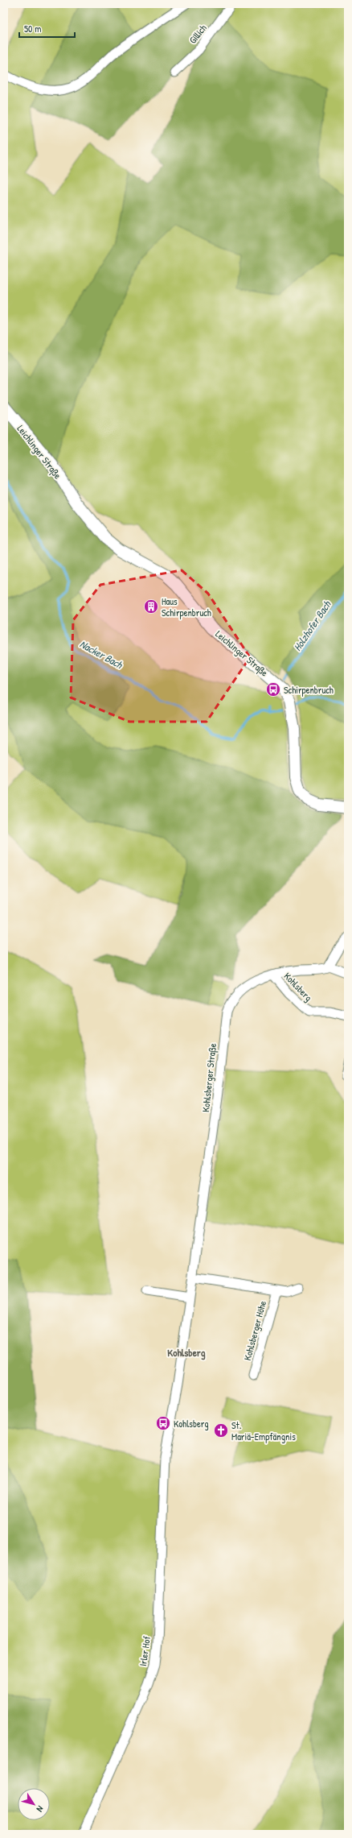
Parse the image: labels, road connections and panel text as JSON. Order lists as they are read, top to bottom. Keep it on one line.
{"streets":{"main road":["Leichlinger Straße"],"street":["Gillich","Kohlsberg","Kohlsberger Straße","Kohlsberger Höhe","Irler Hof"]},"crossings":[["Kohlsberg","Kohlsberger Straße"],["Kohlsberger Straße","Kohlsberger Höhe"],["Kohlsberger Straße","Irler Hof"]],"districts":["Kohlsberg"],"water":["Holzhofer Bach","Nacker Bach"],"places":{"building":["Haus Schirpenbruch"],"bus stop":["Schirpenbruch","Kohlsberg"],"church":["St. Mariä-Empfängnis"]},"scale_bar":"50 m","north":"bottom right"}
